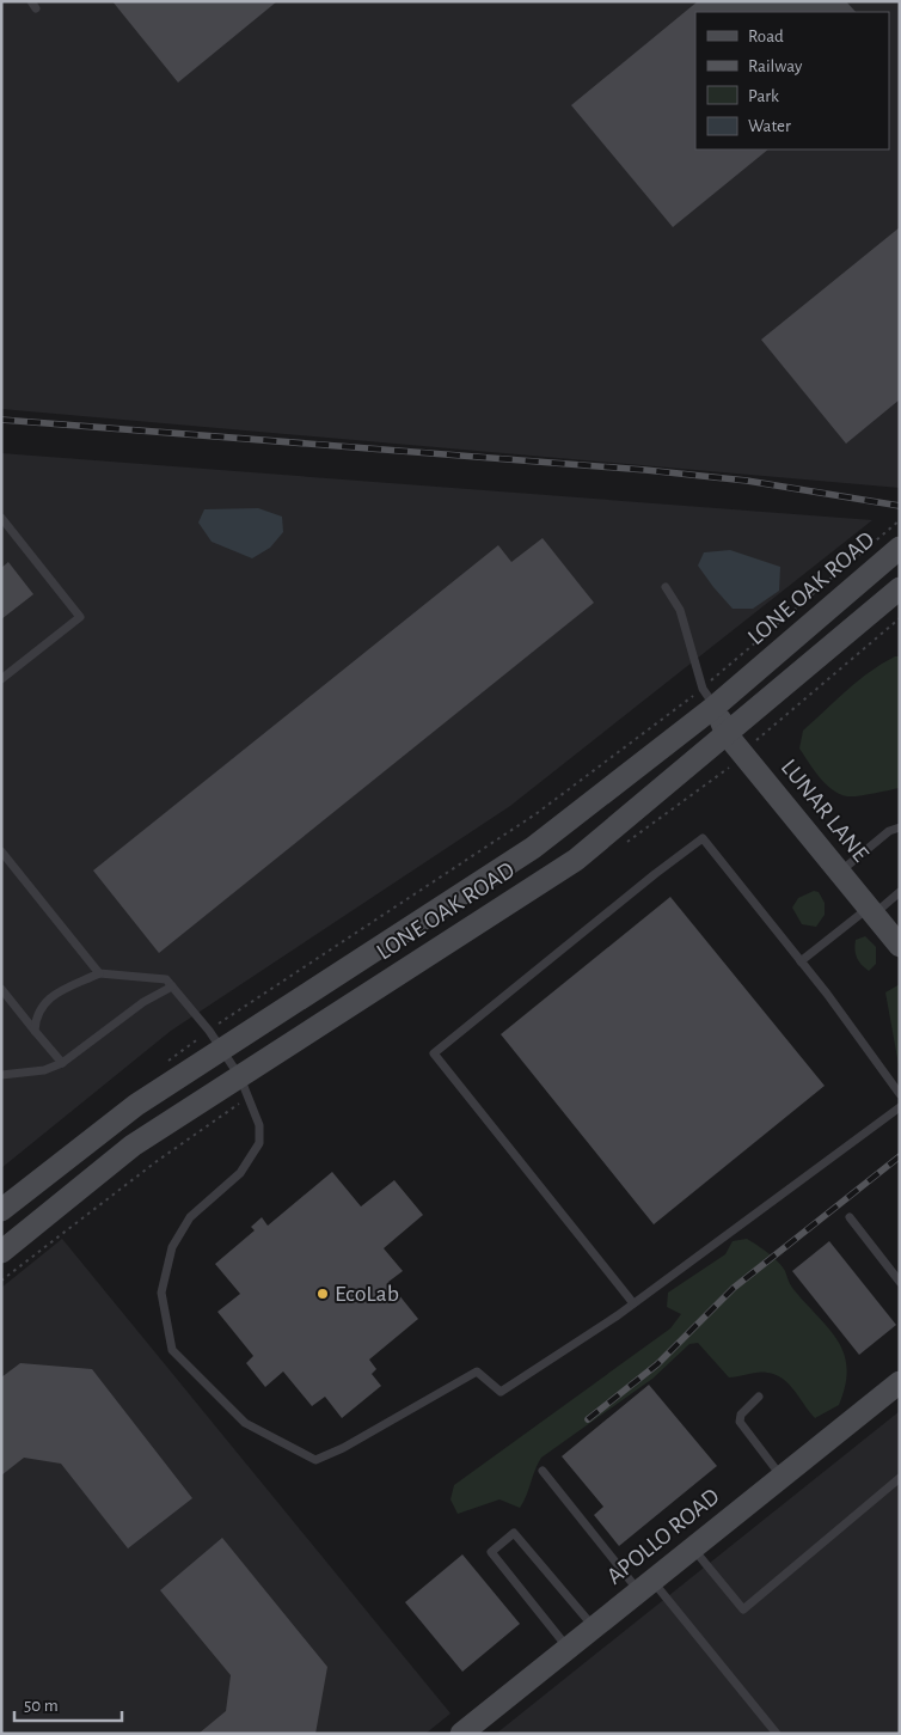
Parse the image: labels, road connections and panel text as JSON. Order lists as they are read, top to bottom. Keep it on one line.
{"streets":{"main road":["LONE OAK ROAD","LUNAR LANE","APOLLO ROAD"]},"crossings":[["LONE OAK ROAD","LUNAR LANE"]],"places":["EcoLab"],"legend":["Road","Railway","Park","Water"],"scale_bar":"50 m"}
